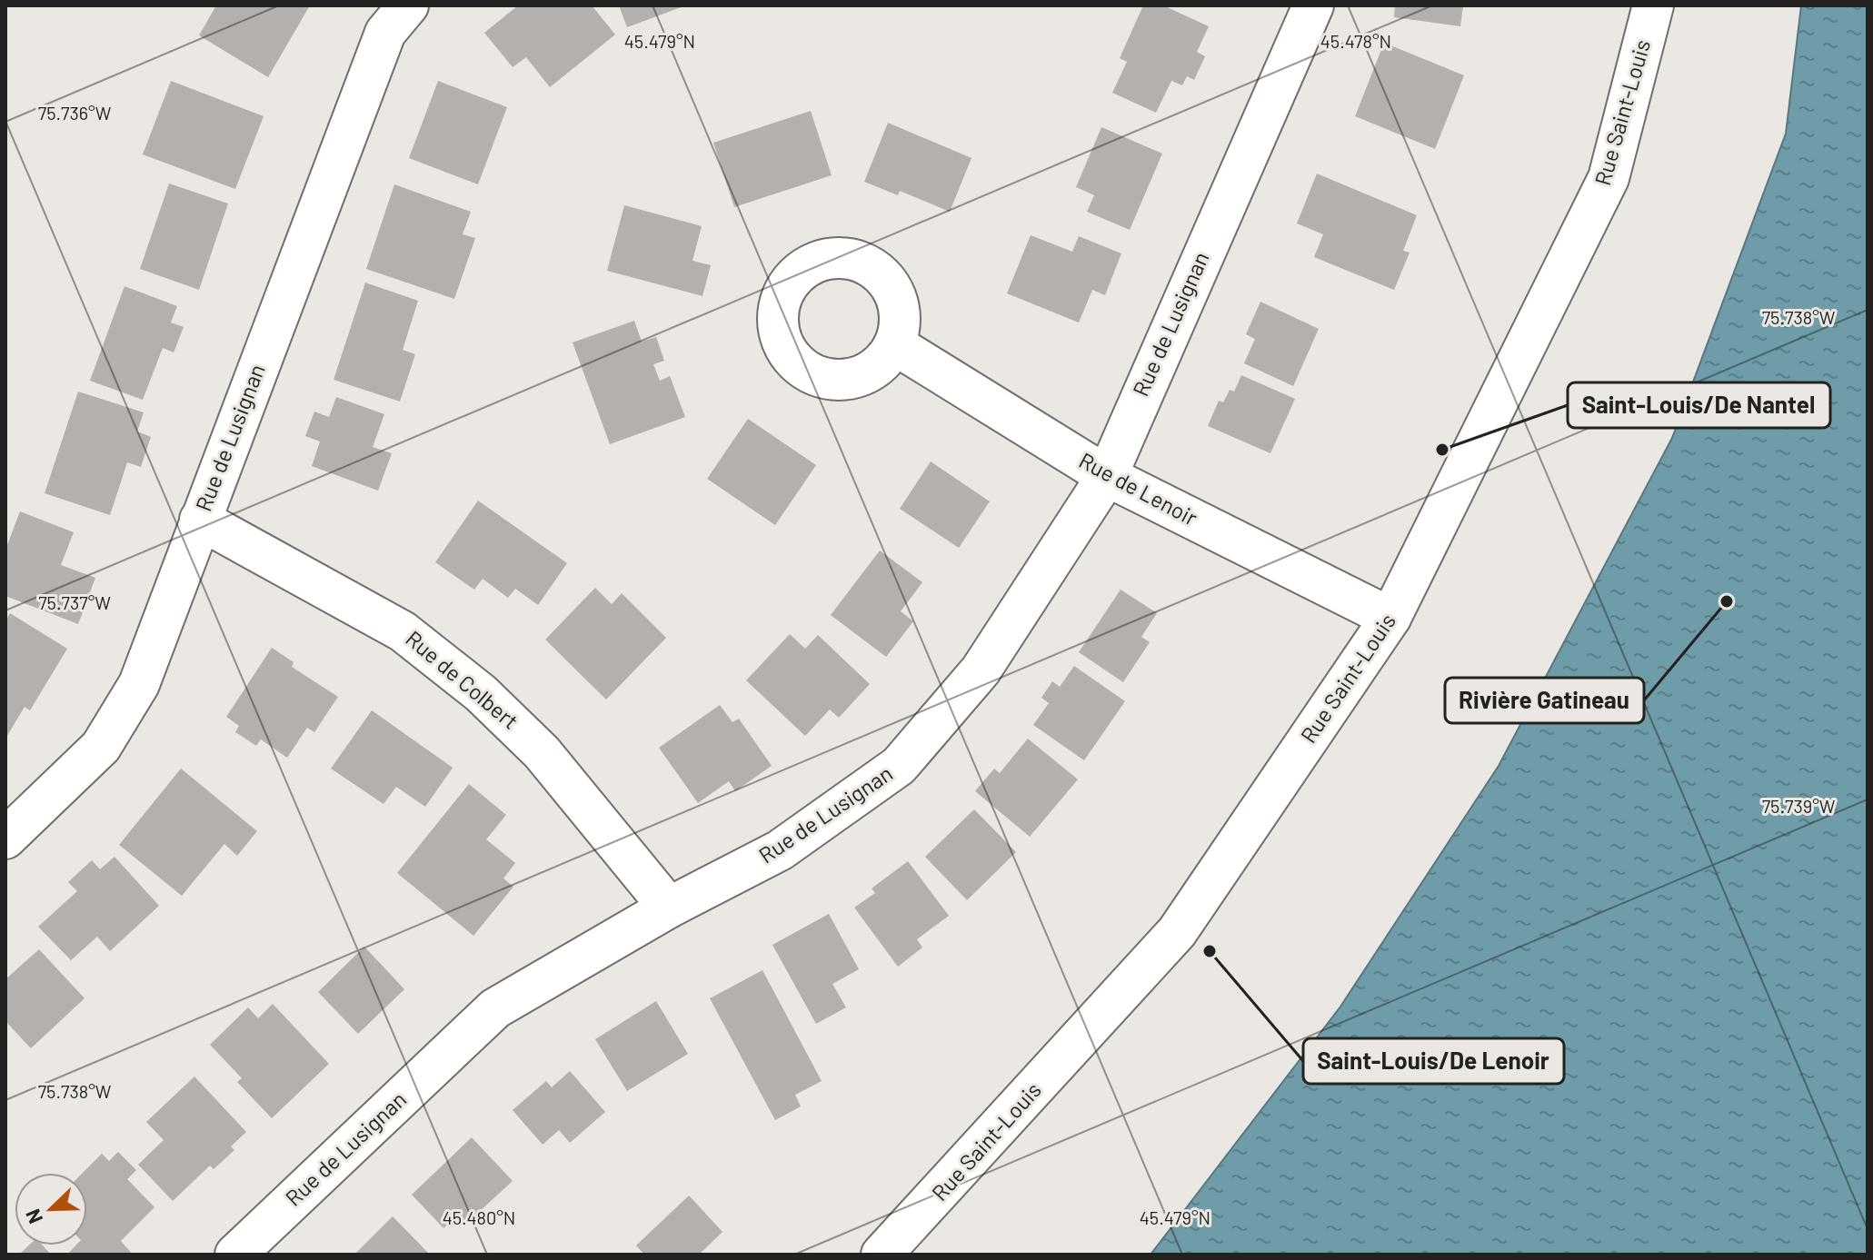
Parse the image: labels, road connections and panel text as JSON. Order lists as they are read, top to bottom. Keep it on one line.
{"streets":{"street":["Rue Saint-Louis","Rue de Lusignan","Rue de Lenoir","Rue de Colbert"]},"crossings":[["Rue Saint-Louis","Rue de Lenoir"],["Rue de Lusignan","Rue de Lenoir"],["Rue de Lusignan","Rue de Colbert"]],"places":["Saint-Louis/De Nantel","Rivière Gatineau","Saint-Louis/De Lenoir"],"north":"bottom left","coordinates":["45.479°N","45.478°N","75.736°W","75.738°W","75.737°W","75.739°W","45.480°N"]}
